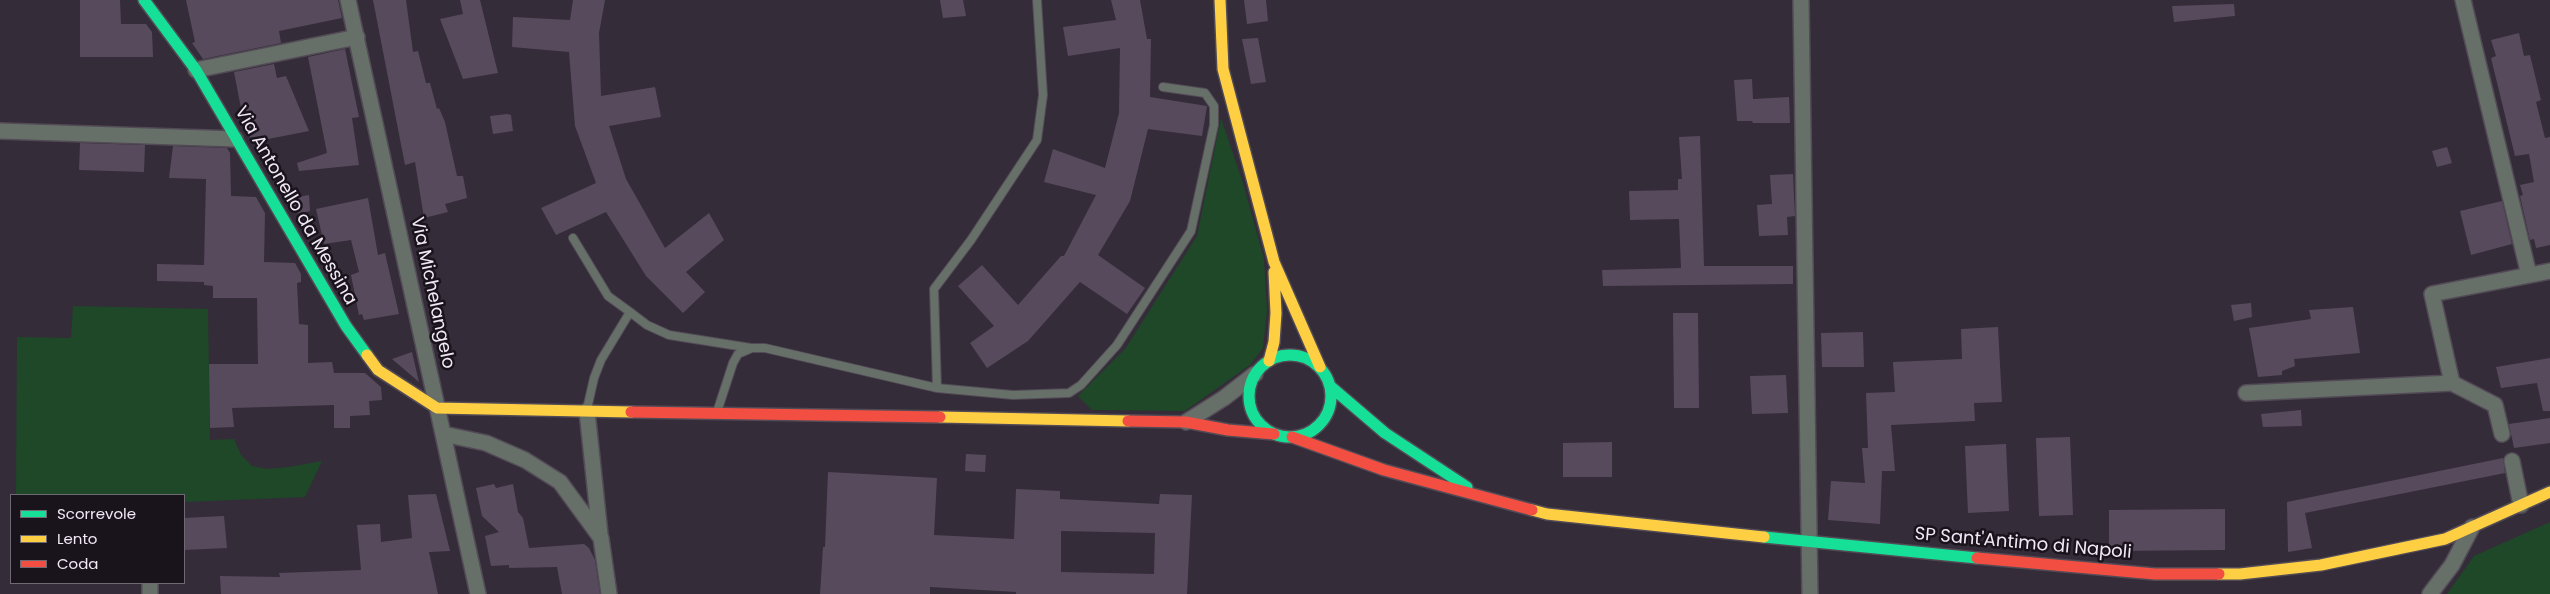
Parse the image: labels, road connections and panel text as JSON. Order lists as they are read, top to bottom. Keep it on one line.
{"streets":{"street":["Via Antonello da Messina","Via Michelangelo","SP Sant'Antimo di Napoli"]},"crossings":[["Via Antonello da Messina","Via Michelangelo"]],"legend":["Scorrevole","Lento","Coda"]}
